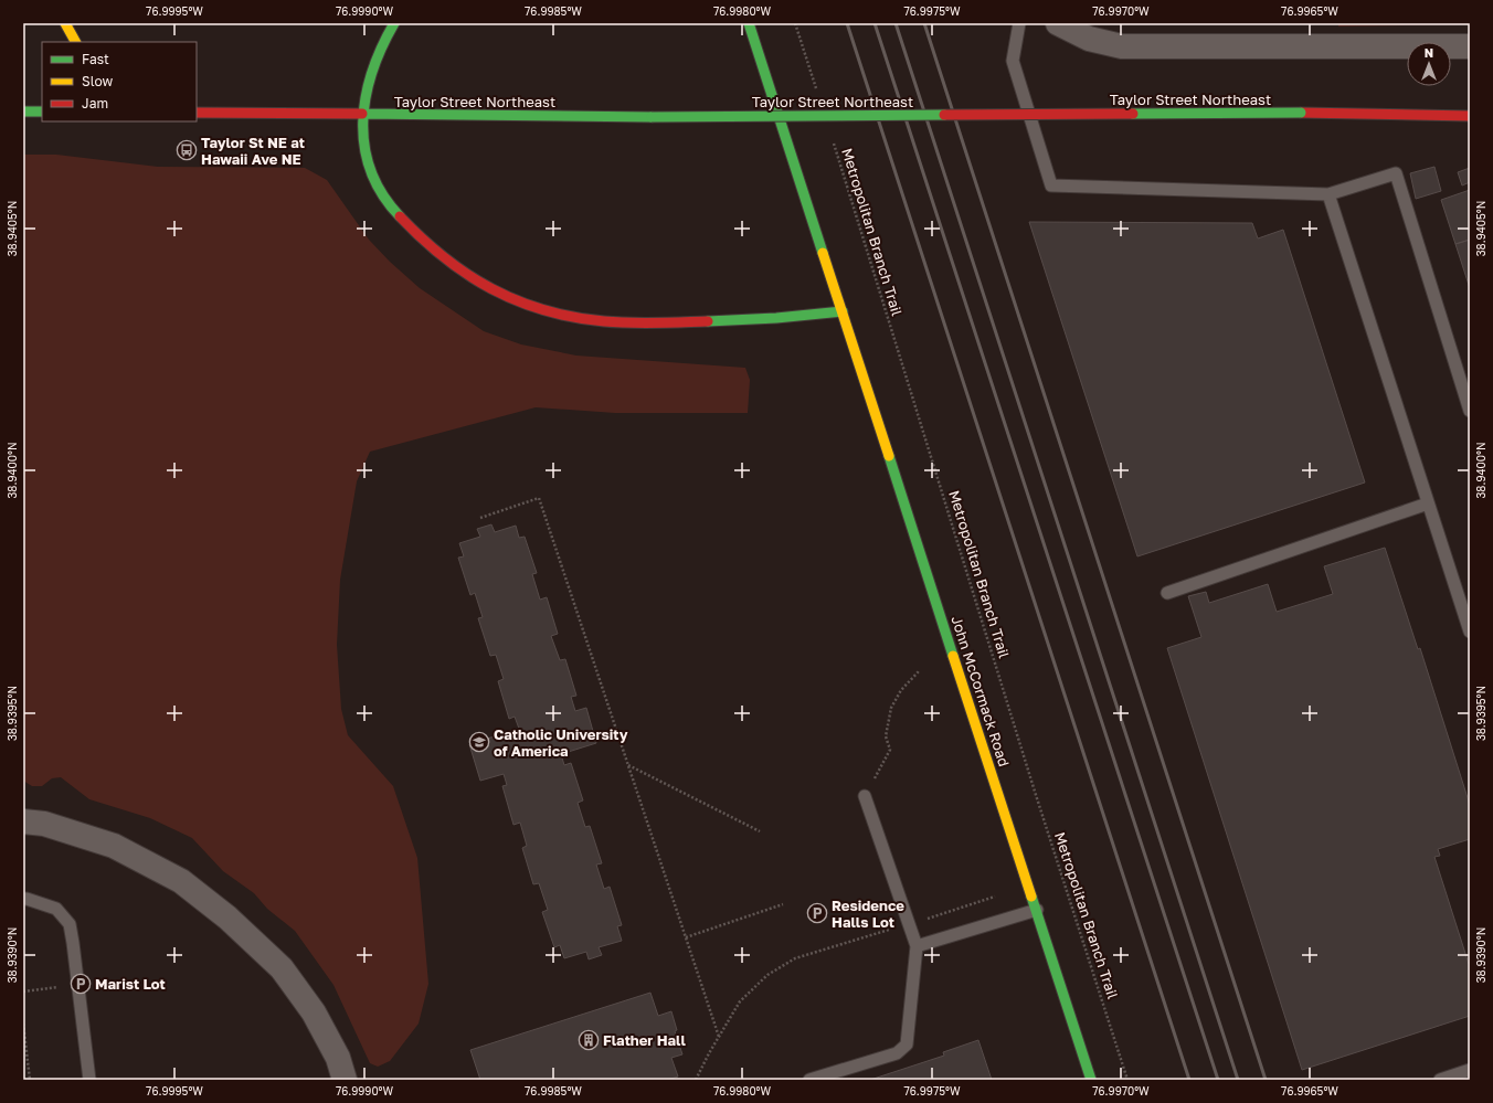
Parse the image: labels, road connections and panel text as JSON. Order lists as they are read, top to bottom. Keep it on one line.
{"streets":{"main road":["Taylor Street Northeast","John McCormack Road"],"path":["Metropolitan Branch Trail"]},"places":{"bus stop":["Taylor St NE at Hawaii Ave NE"],"school or university":["Catholic University of America"],"parking":["Residence Halls Lot","Marist Lot"],"building":["Flather Hall"]},"legend":["Fast","Slow","Jam"],"north":"top","coordinates":["76.9995°W","76.9990°W","76.9985°W","76.9980°W","76.9975°W","76.9970°W","76.9965°W","38.9405°N","38.9400°N","38.9395°N","38.9390°N"]}
